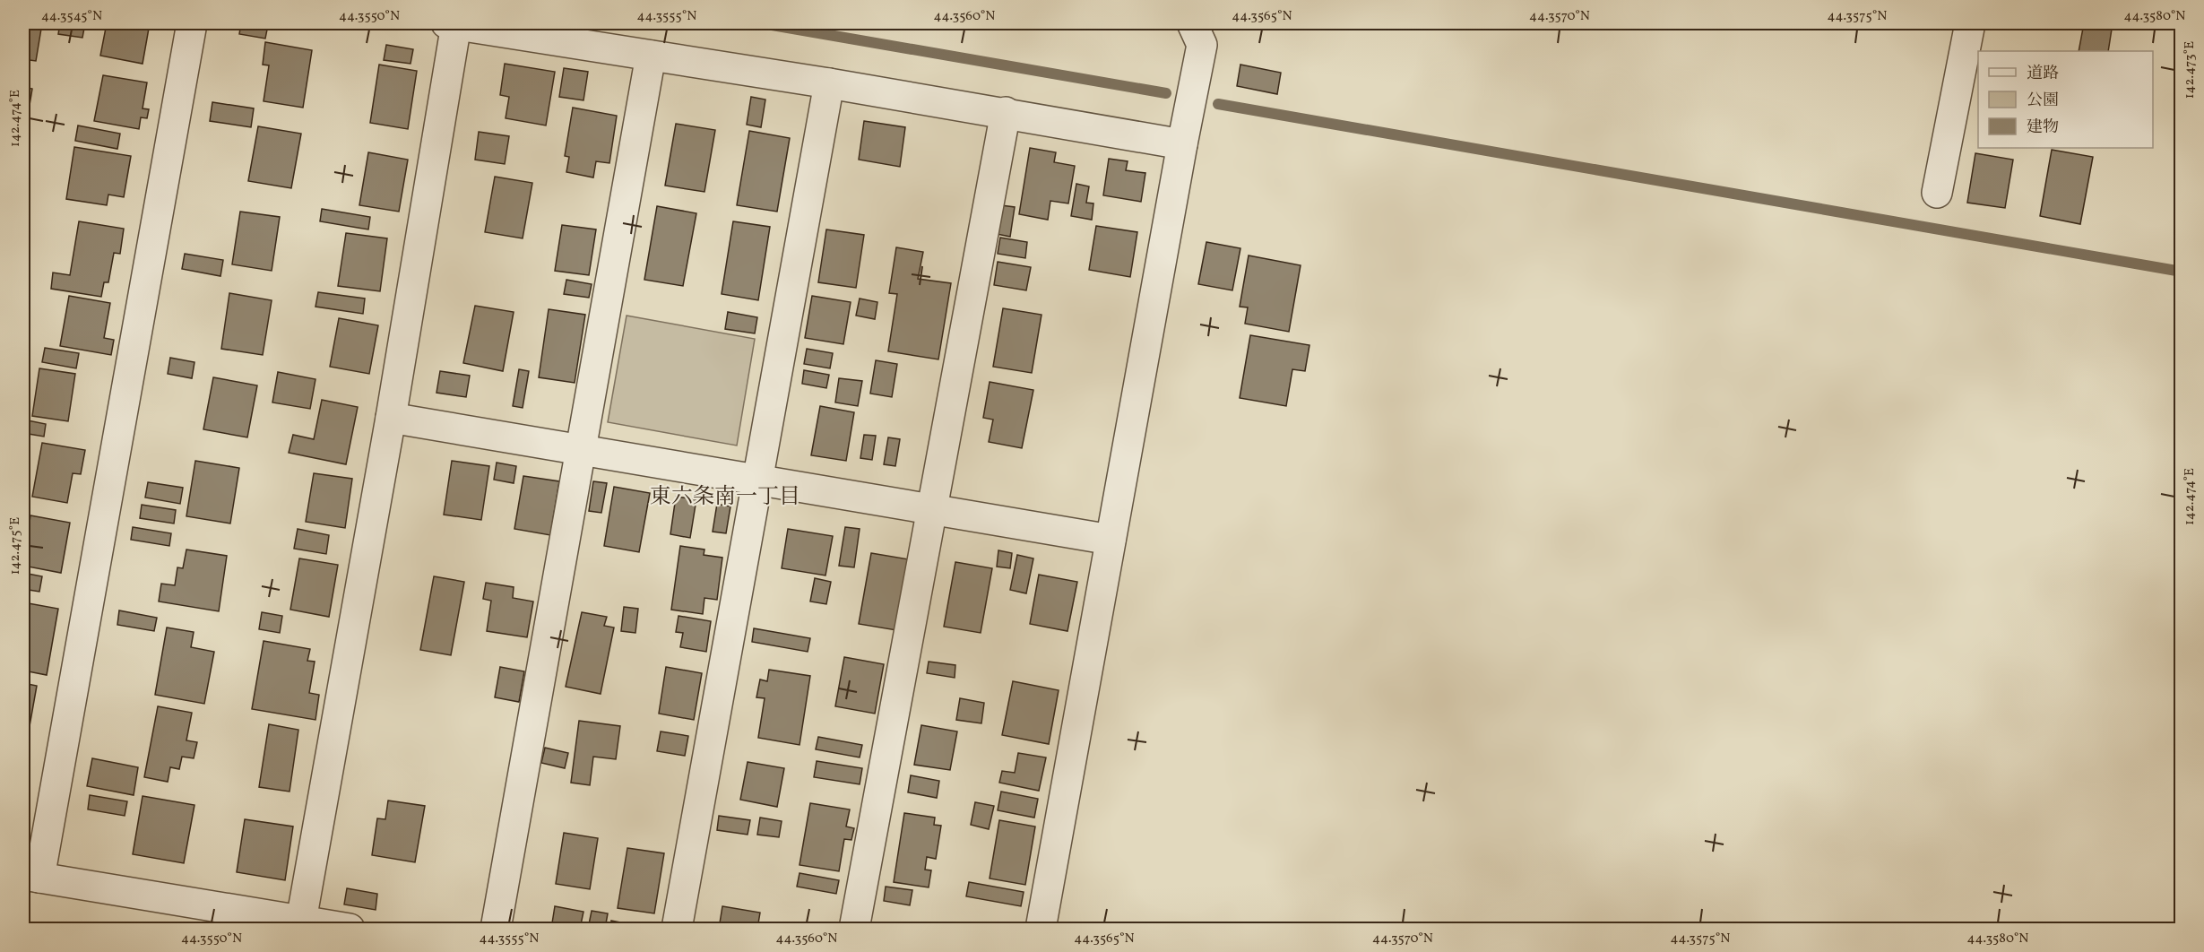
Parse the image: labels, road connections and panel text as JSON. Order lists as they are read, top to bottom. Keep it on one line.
{"districts":["東六条南一丁目"],"legend":["道路","公園","建物"],"coordinates":["44.3545°N","44.3550°N","44.3555°N","44.3560°N","44.3565°N","44.3570°N","44.3575°N","44.3580°N","142.473°E","142.474°E","142.475°E"]}
